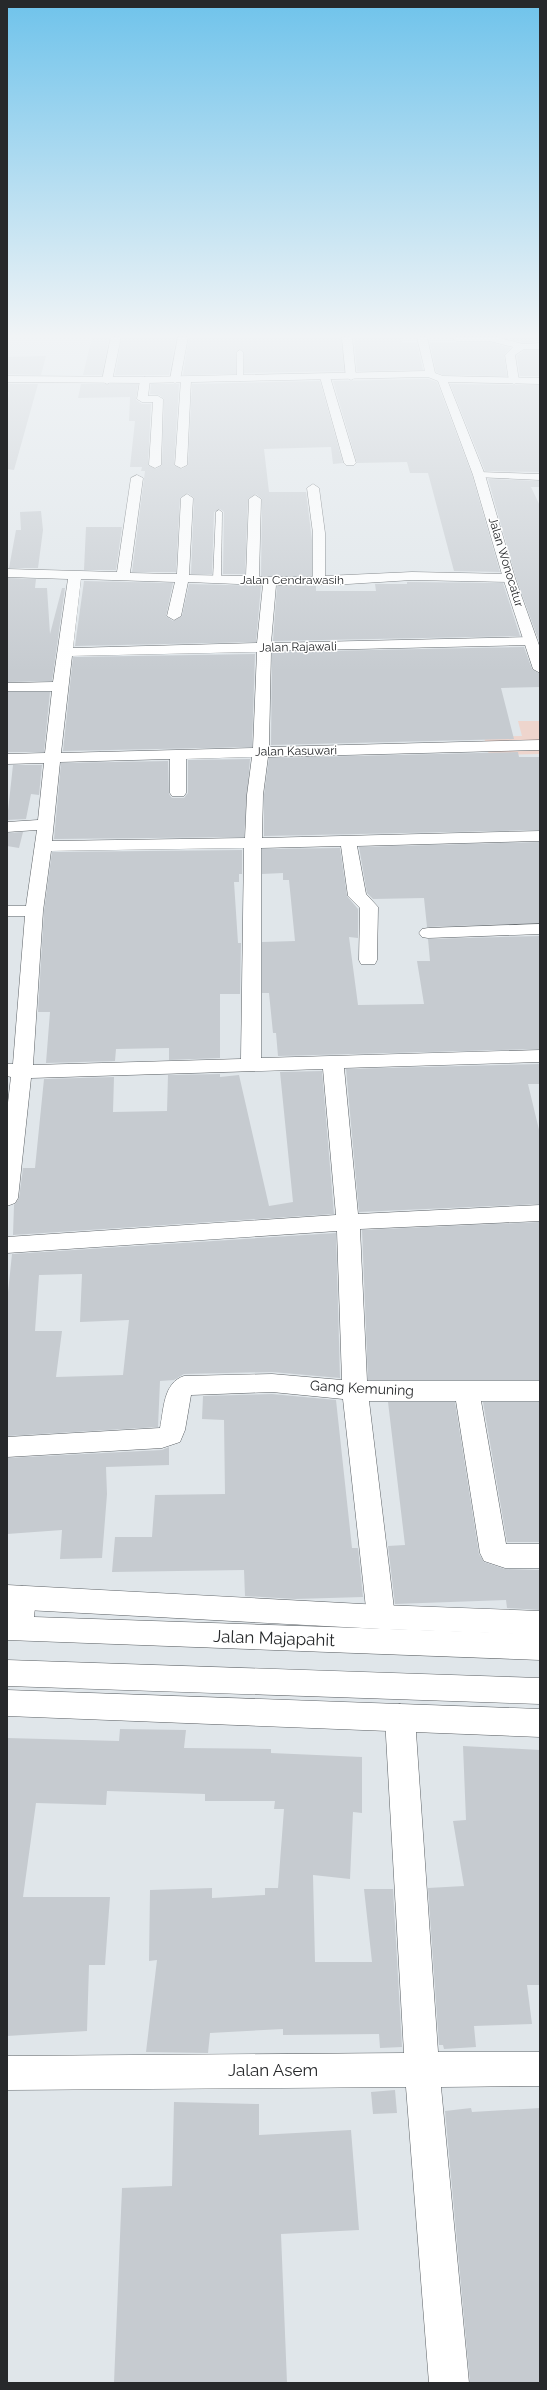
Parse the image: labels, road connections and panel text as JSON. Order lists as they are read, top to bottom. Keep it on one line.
{"streets":{"main road":["Jalan Wonocatur","Jalan Cendrawasih","Jalan Rajawali","Jalan Kasuwari","Gang Kemuning","Jalan Majapahit","Jalan Asem"]},"crossings":[["Jalan Wonocatur","Jalan Cendrawasih"],["Jalan Wonocatur","Jalan Rajawali"]]}
